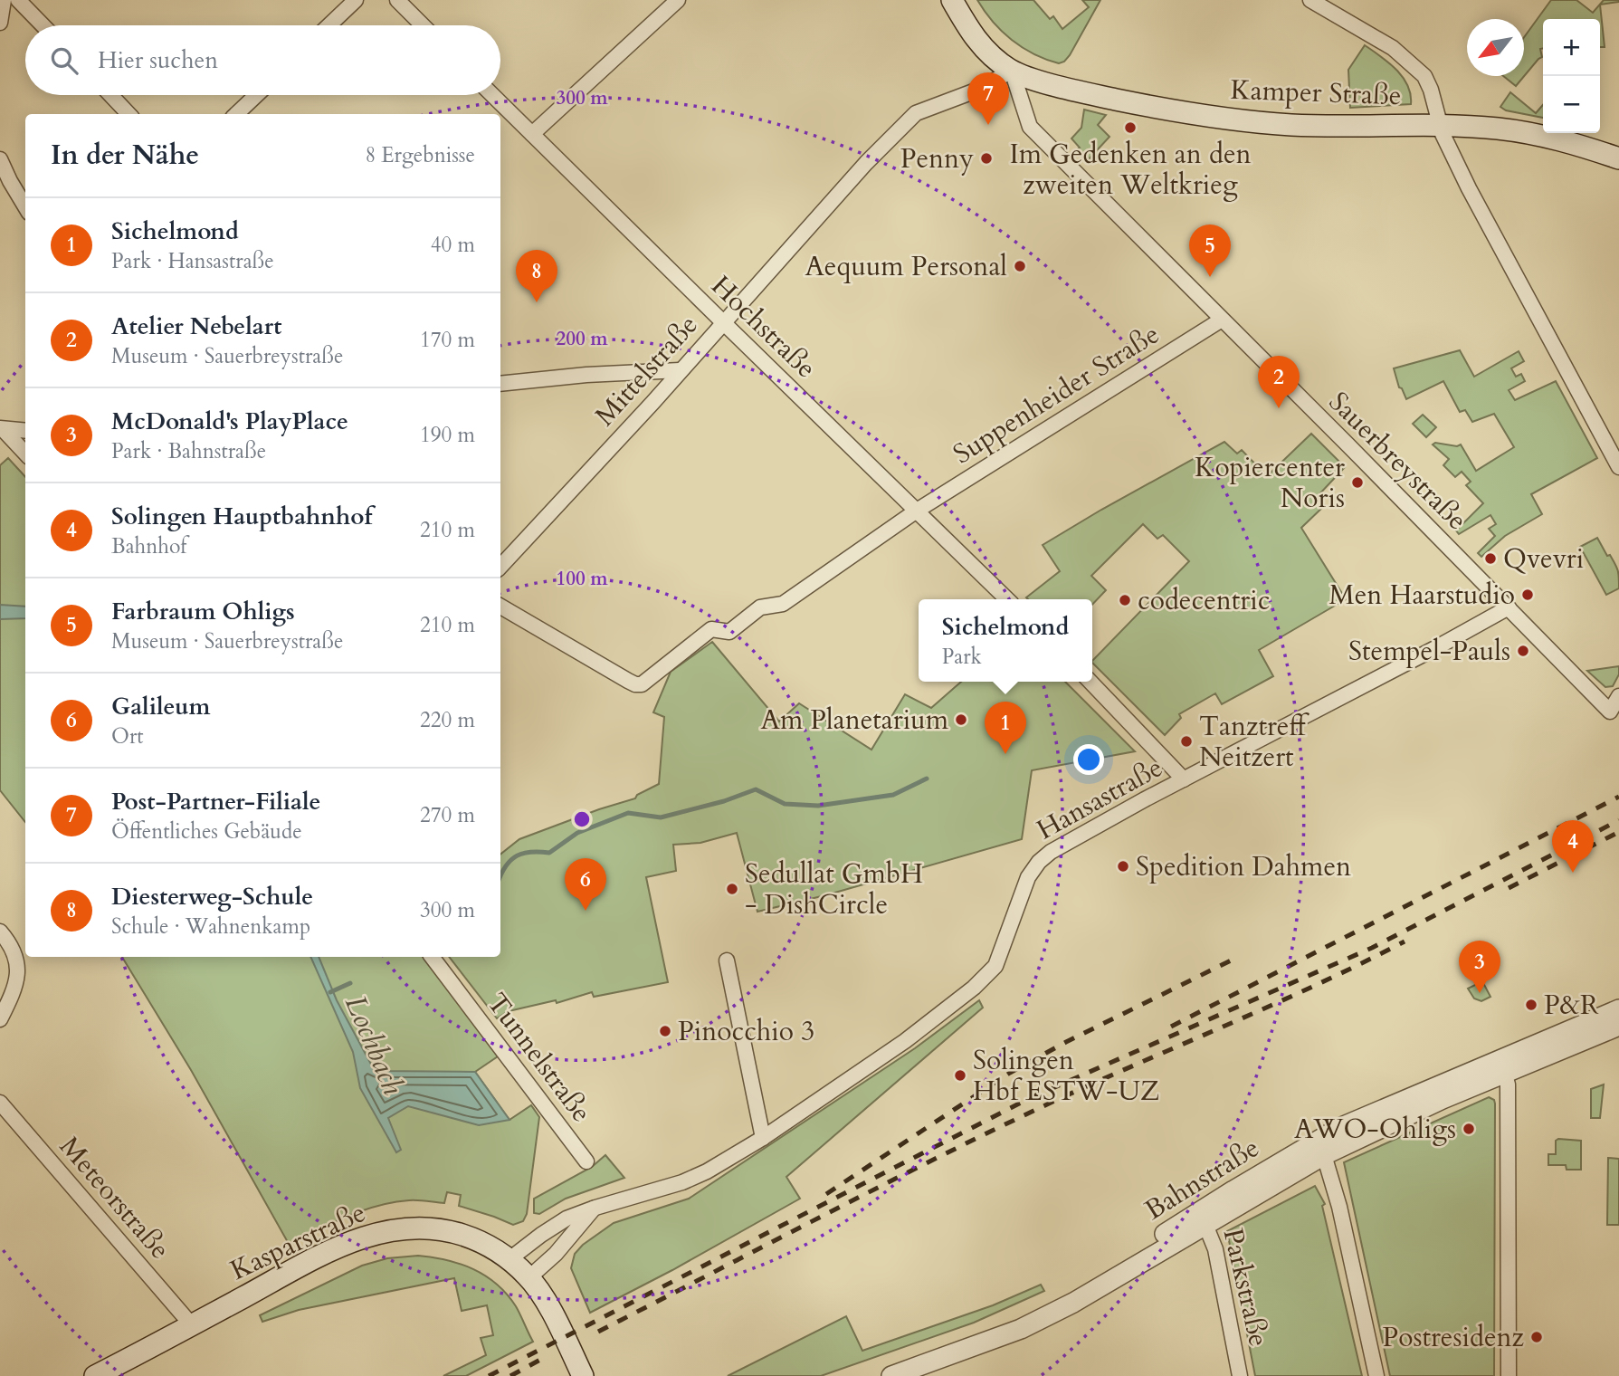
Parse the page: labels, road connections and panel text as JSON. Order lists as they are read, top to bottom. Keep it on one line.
{"streets":{"main road":["Kamper Straße","Kasparstraße"],"street":["Hochstraße","Mittelstraße","Suppenheider Straße","Sauerbreystraße","Hansastraße","Tunnelstraße","Bahnstraße","Meteorstraße","Parkstraße"]},"crossings":[["Kamper Straße","Mittelstraße"],["Kamper Straße","Sauerbreystraße"],["Hochstraße","Mittelstraße"],["Hochstraße","Suppenheider Straße"],["Mittelstraße","Sauerbreystraße"],["Suppenheider Straße","Sauerbreystraße"],["Sauerbreystraße","Hansastraße"],["Hansastraße","Kasparstraße"],["Bahnstraße","Parkstraße"],["Meteorstraße","Kasparstraße"]],"water":["Lochbach"],"places":["Im Gedenken an den zweiten Weltkrieg","Penny","Aequum Personal","Kopiercenter Noris","Qvevri","Men Haarstudio","codecentric","Stempel-Pauls","Am Planetarium","Tanztreff Neitzert","Spedition Dahmen","Sedullat GmbH - DishCircle","P&R","Pinocchio 3","Solingen Hbf ESTW-UZ","AWO-Ohligs","Postresidenz"],"north":"bottom left","page":{"map_buttons":["+","−"],"search":"Hier suchen","pins":["7","5","8","2","1","4","6","3"],"heading":["In der Nähe","8 Ergebnisse"],"list":[{"mark":"1","name":"Sichelmond","note":"Park · Hansastraße","value":"40 m"},{"mark":"2","name":"Atelier Nebelart","note":"Museum · Sauerbreystraße","value":"170 m"},{"mark":"3","name":"McDonald's PlayPlace","note":"Park · Bahnstraße","value":"190 m"},{"mark":"4","name":"Solingen Hauptbahnhof","note":"Bahnhof","value":"210 m"},{"mark":"5","name":"Farbraum Ohligs","note":"Museum · Sauerbreystraße","value":"210 m"},{"mark":"6","name":"Galileum","note":"Ort","value":"220 m"},{"mark":"7","name":"Post-Partner-Filiale","note":"Öffentliches Gebäude","value":"270 m"},{"mark":"8","name":"Diesterweg-Schule","note":"Schule · Wahnenkamp","value":"300 m"}],"popup":["Sichelmond","Park"]},"rings":["300 m","200 m","100 m"]}
